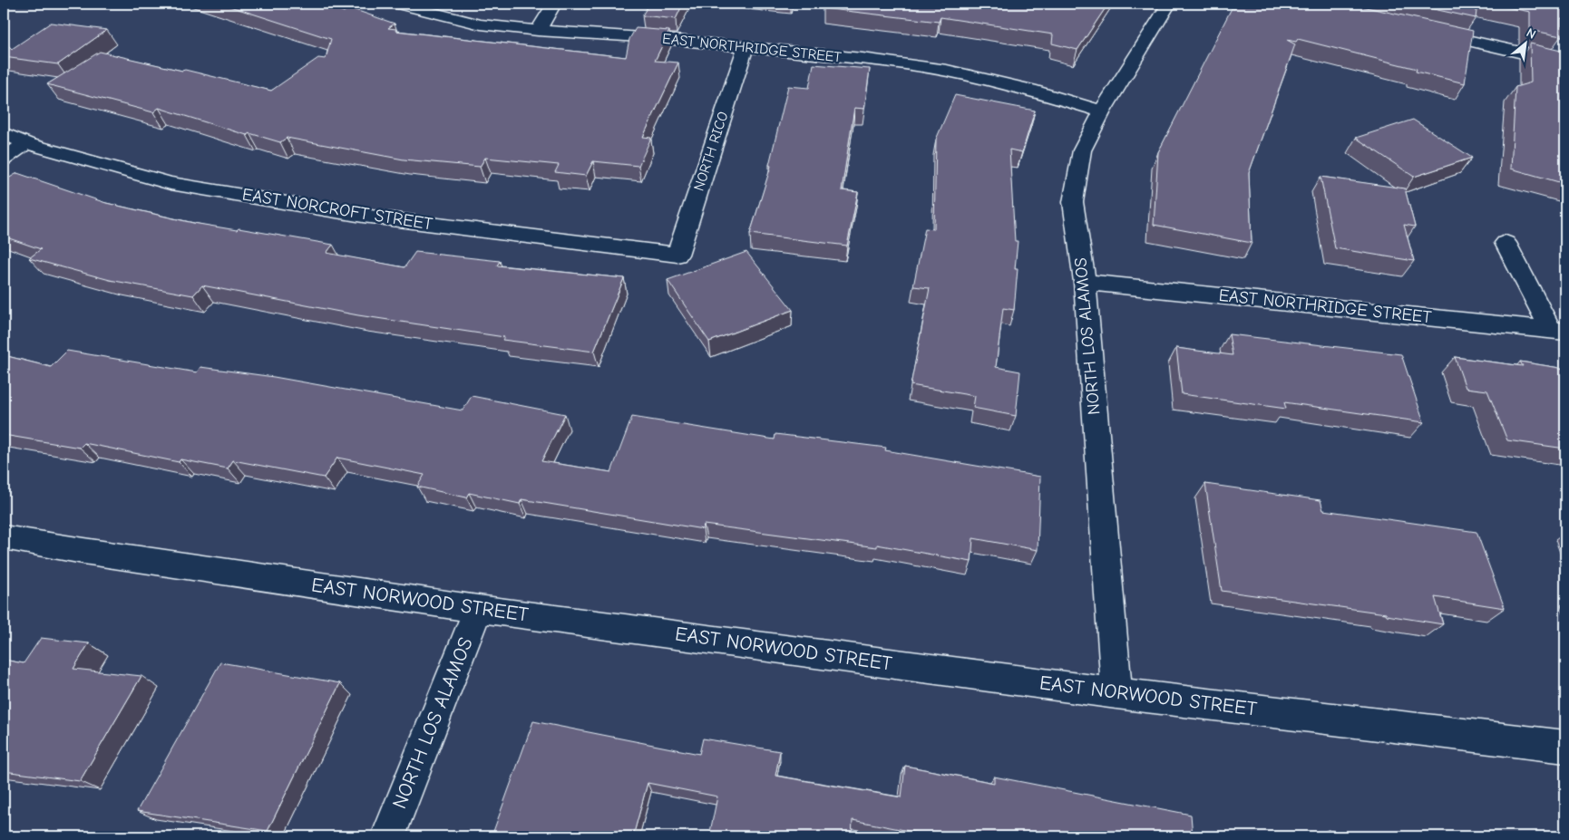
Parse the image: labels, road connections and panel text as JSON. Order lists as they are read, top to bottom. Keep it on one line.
{"streets":{"street":["EAST NORTHRIDGE STREET","NORTH RICO","EAST NORCROFT STREET","NORTH LOS ALAMOS","EAST NORWOOD STREET"]},"crossings":[["EAST NORTHRIDGE STREET","NORTH RICO"],["EAST NORTHRIDGE STREET","NORTH LOS ALAMOS"],["NORTH RICO","EAST NORCROFT STREET"],["NORTH LOS ALAMOS","EAST NORWOOD STREET"]],"north":"top right"}
